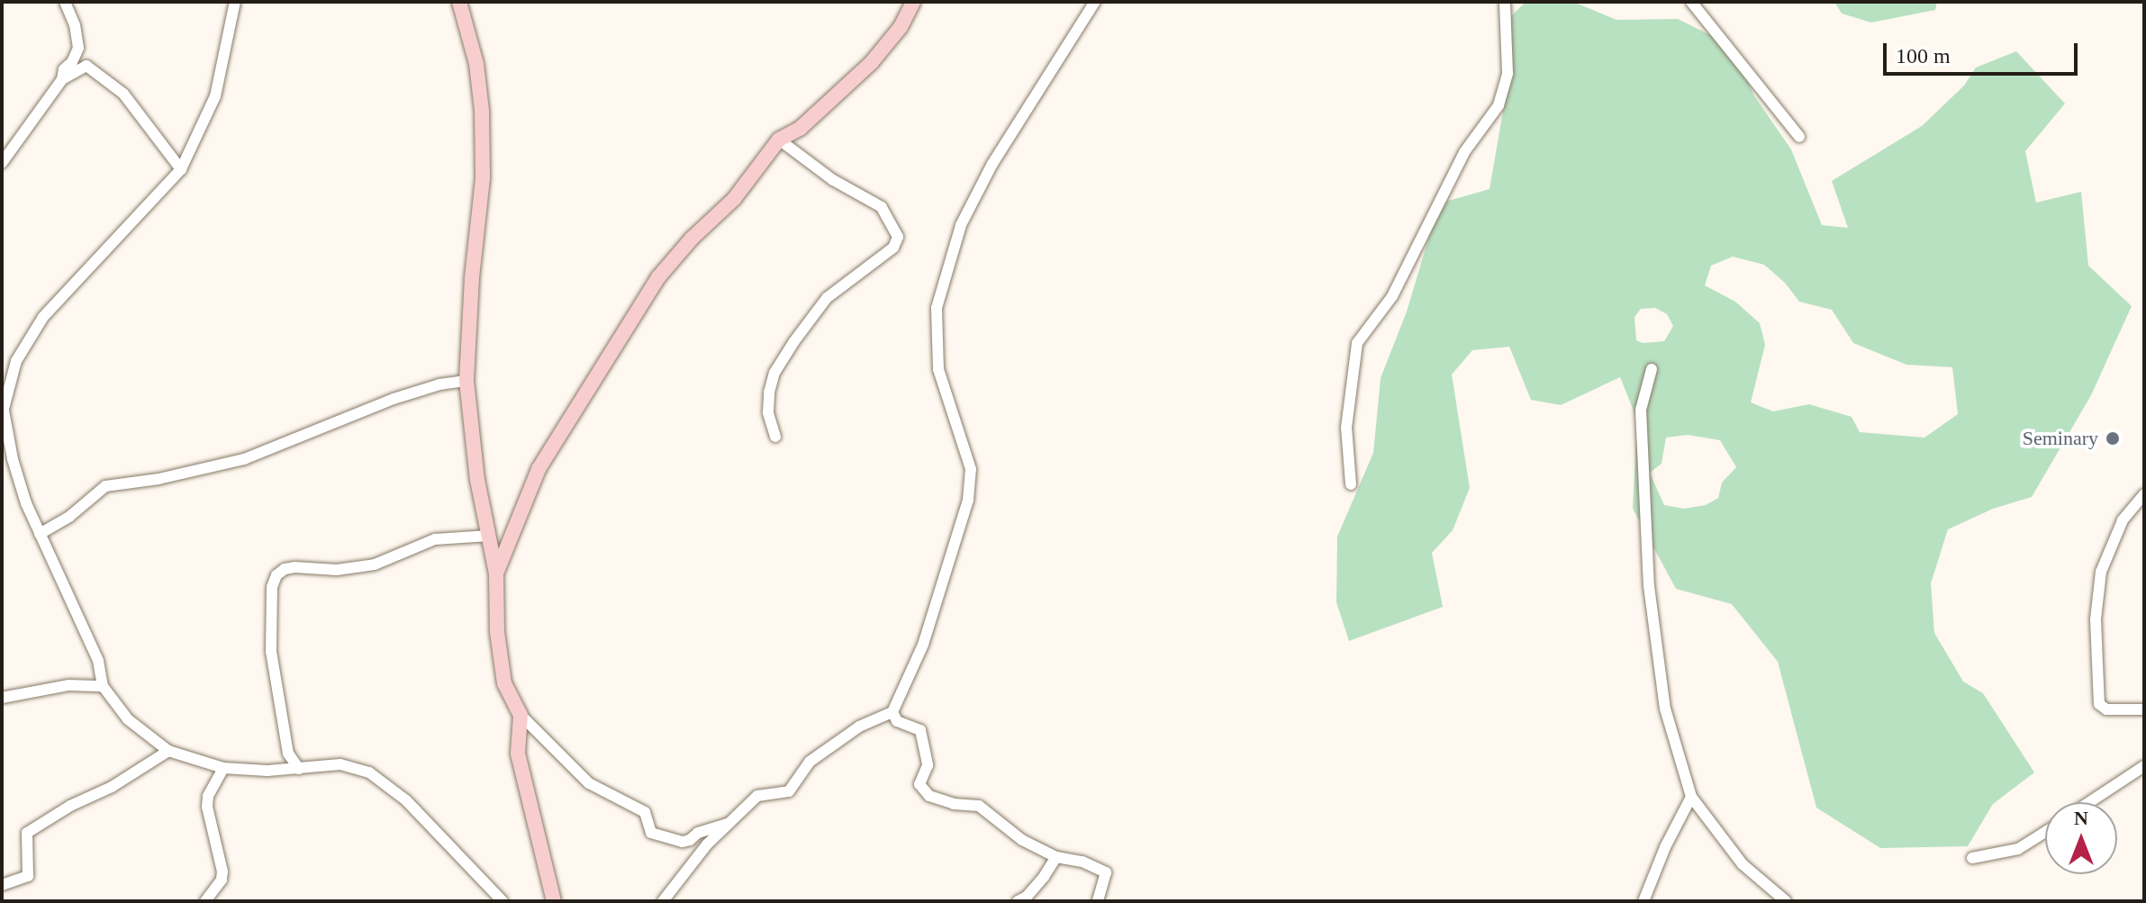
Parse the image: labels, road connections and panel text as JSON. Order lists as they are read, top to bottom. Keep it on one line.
{"places":["Seminary"],"scale_bar":"100 m","north":"top"}
